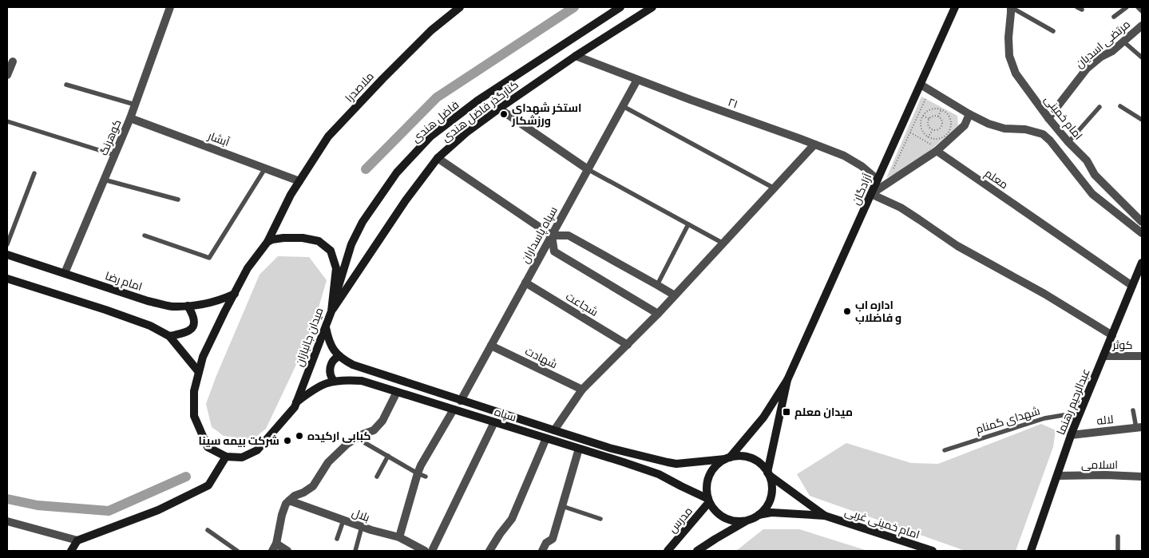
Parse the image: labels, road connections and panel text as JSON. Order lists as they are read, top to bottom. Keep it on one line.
{"streets":{"main road":["ملاصدرا","کنارگذر فاضل هندی","فاضل هندی","آزادگان","امام رضا","میدان جانبازان","عبدالرحیم رهنما","سپاه","مدرس","امام خمینی غربی"],"street":["مرتضی اسدیان","۲۱","امام خمینی","کوهرنگ","آبشار","معلم","سپاه پاسداران","شجاعت","کوثر","شهادت","لاله","اسلامی","بلال"],"lane":["شهدای گمنام"]},"crossings":[["مرتضی اسدیان","امام خمینی"],["ملاصدرا","آبشار"],["ملاصدرا","میدان جانبازان"],["۲۱","کنارگذر فاضل هندی"],["۲۱","آزادگان"],["۲۱","سپاه پاسداران"],["کنارگذر فاضل هندی","فاضل هندی"],["کنارگذر فاضل هندی","میدان جانبازان"],["فاضل هندی","میدان جانبازان"],["کوهرنگ","آبشار"],["کوهرنگ","امام رضا"],["معلم","عبدالرحیم رهنما"],["سپاه پاسداران","شجاعت"],["سپاه پاسداران","شهادت"],["سپاه پاسداران","سپاه"],["میدان جانبازان","سپاه"],["کوثر","عبدالرحیم رهنما"],["عبدالرحیم رهنما","شهدای گمنام"],["عبدالرحیم رهنما","لاله"],["عبدالرحیم رهنما","اسلامی"],["سپاه","مدرس"],["سپاه","امام خمینی غربی"],["مدرس","امام خمینی غربی"]],"places":{"other":["استخر شهدای ورزشکار","اداره اب و فاضلاب","کبابی ارکیده","شرکت بیمه سینا"],"transit":["میدان معلم"]}}
